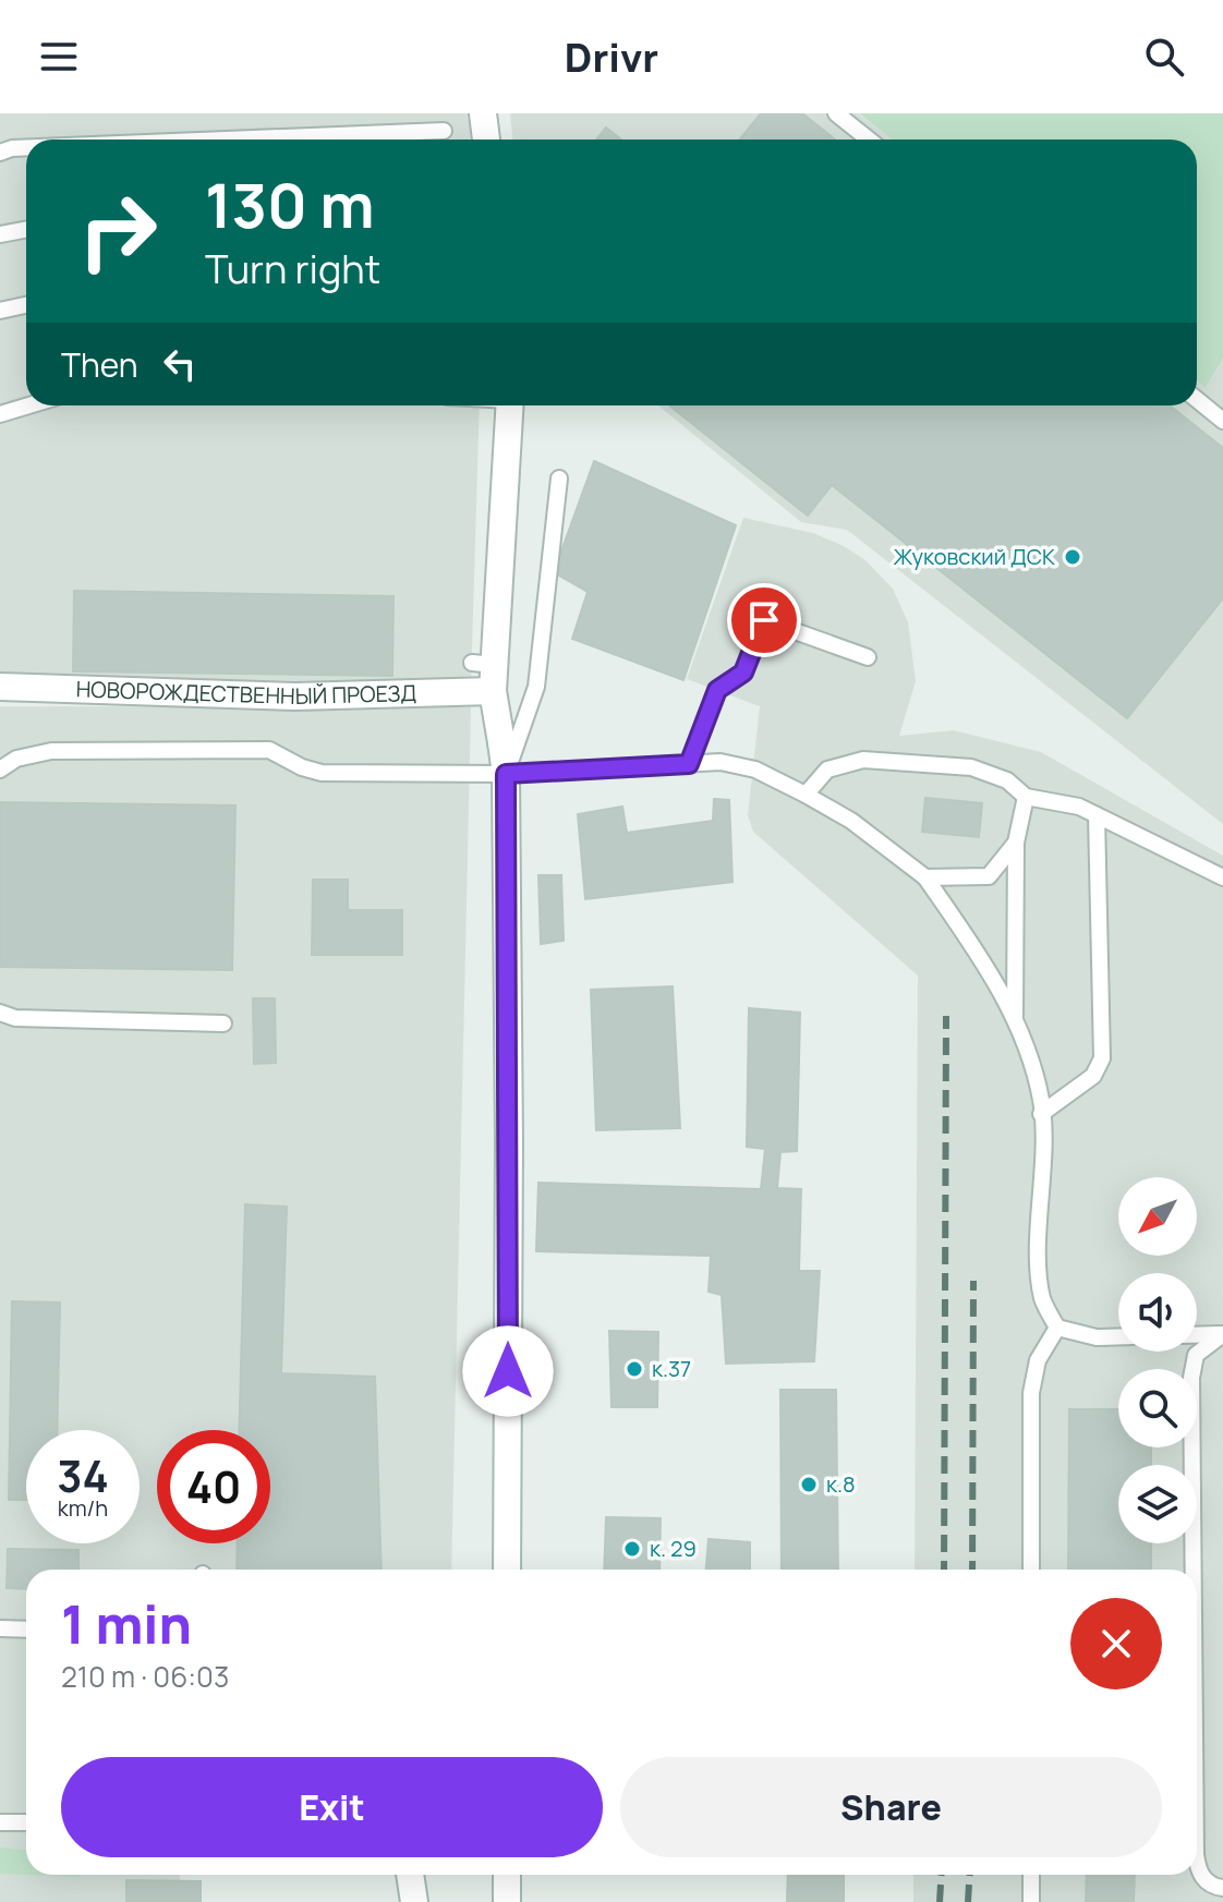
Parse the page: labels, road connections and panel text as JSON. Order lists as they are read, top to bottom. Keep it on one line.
{"streets":{"street":["НОВОРОЖДЕСТВЕННЫЙ ПРОЕЗД"]},"places":["Жуковский ДСК","к.37","к.8","к. 29"],"north":"bottom left","page":{"header":"Drivr","turn":["130 m","Turn right"],"then":"Then","speed":"34 km/h","limit":"40","heading":["1 min","210 m · 06:03"],"buttons":["Exit","Share"]}}
